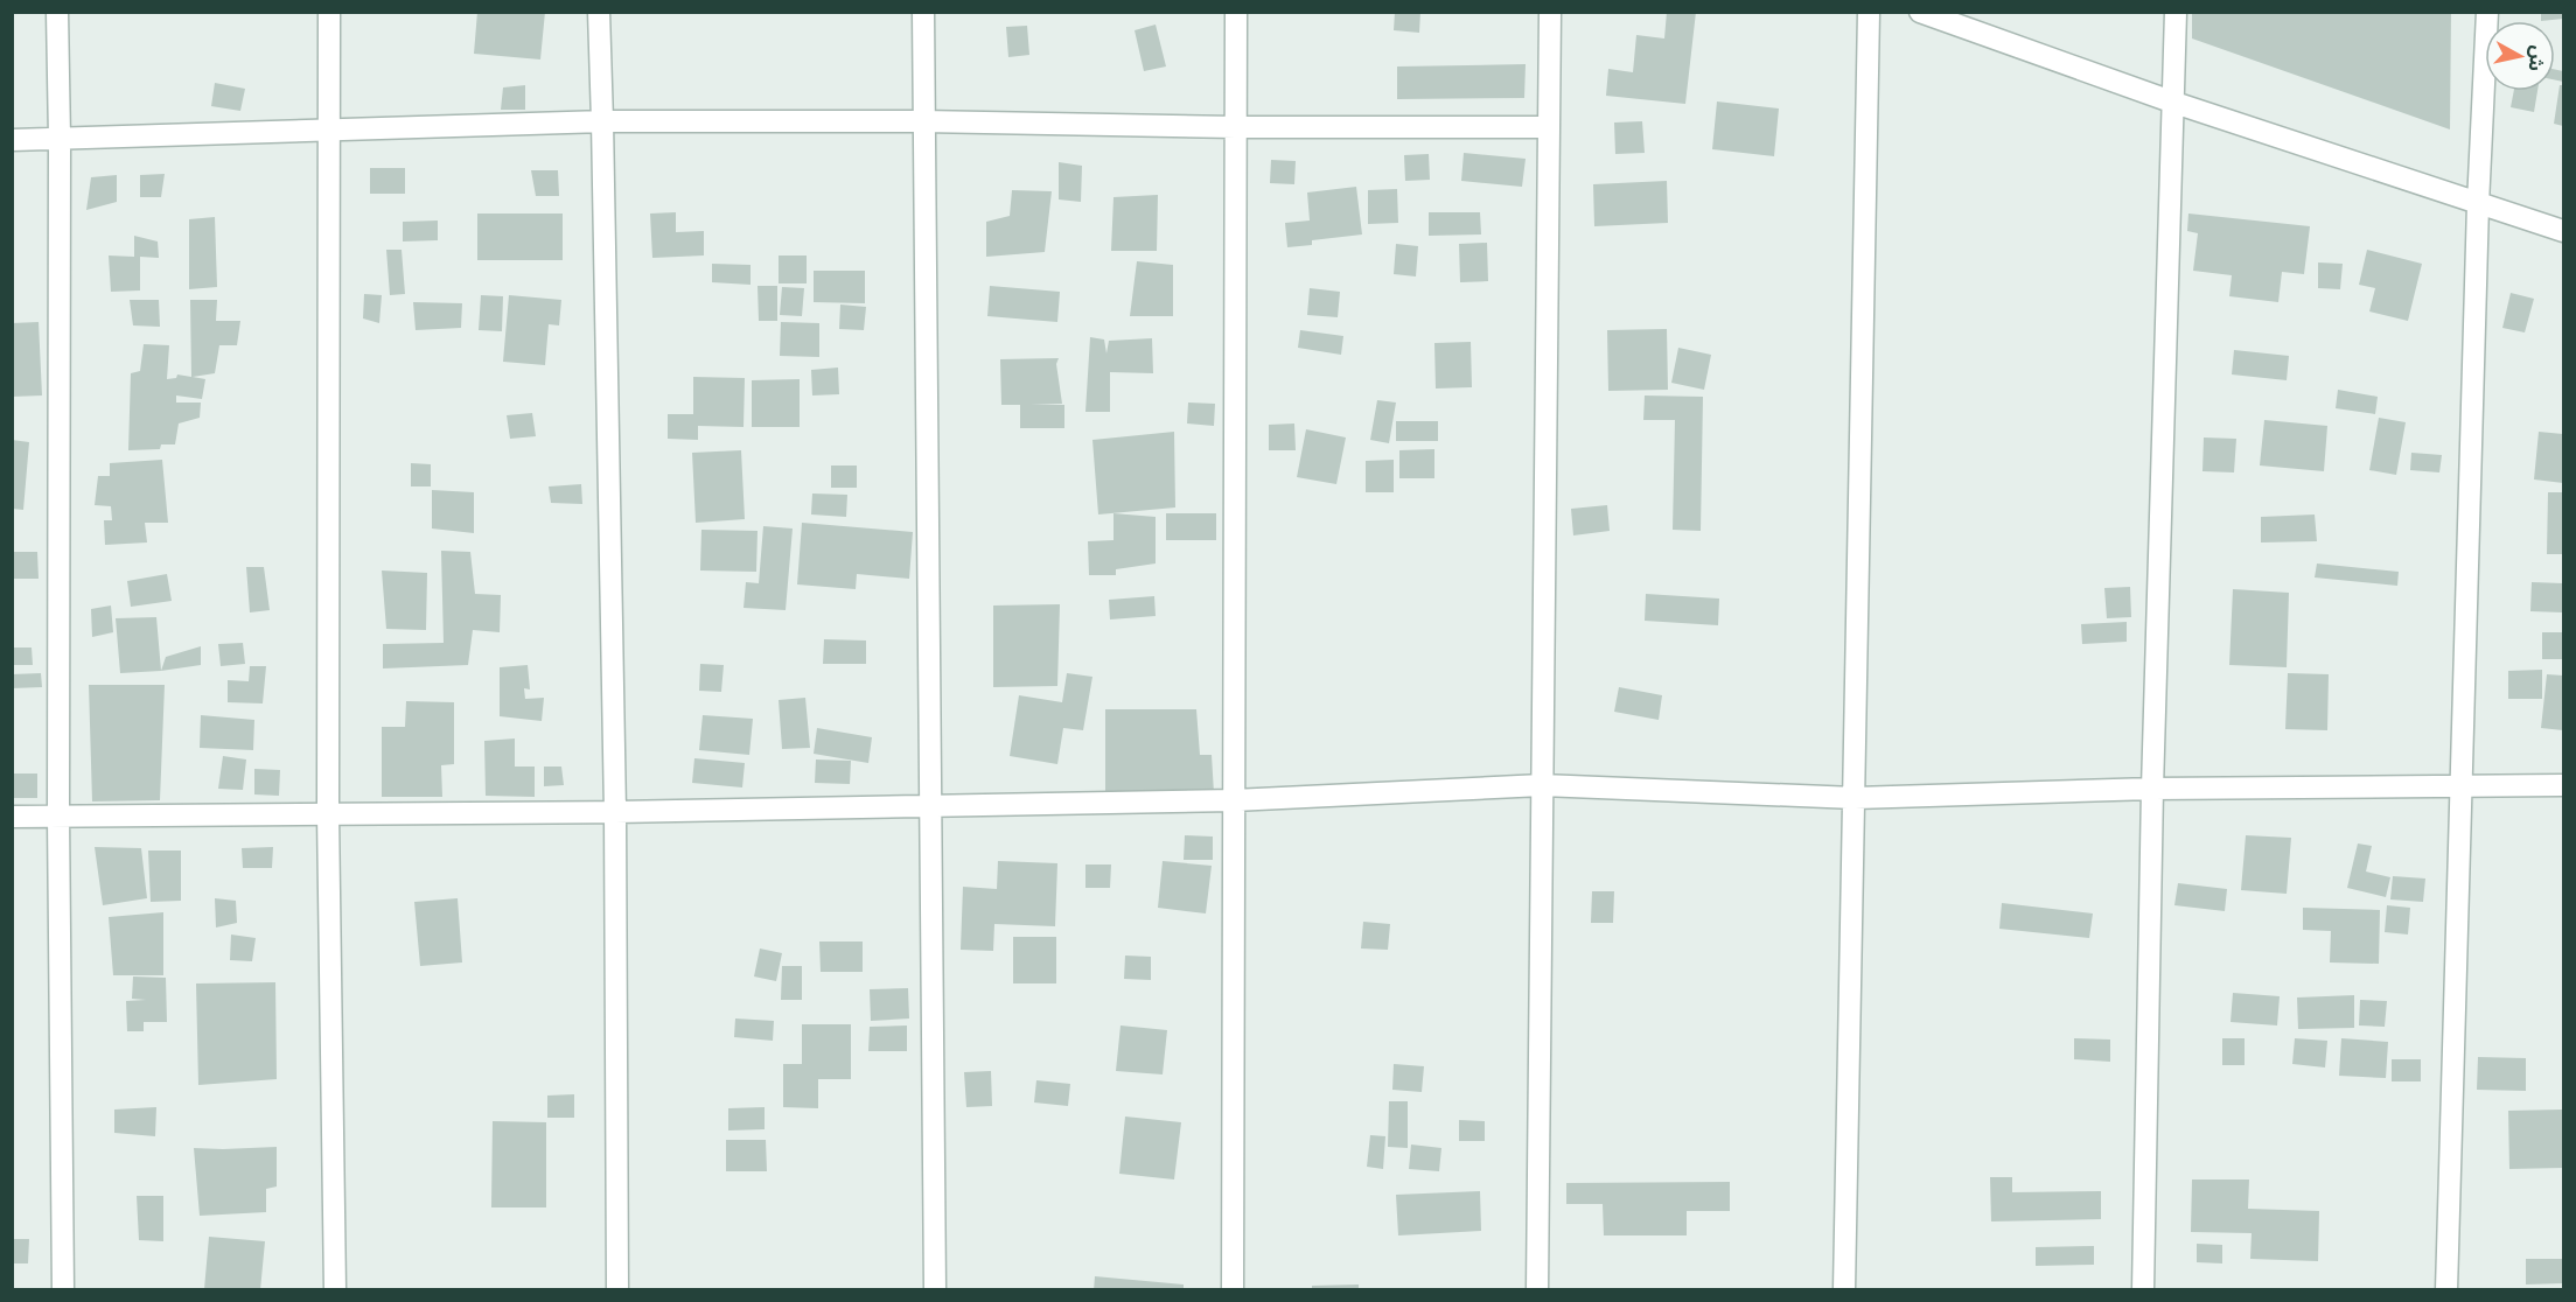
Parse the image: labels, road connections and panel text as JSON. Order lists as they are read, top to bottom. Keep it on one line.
{"north":"right"}
